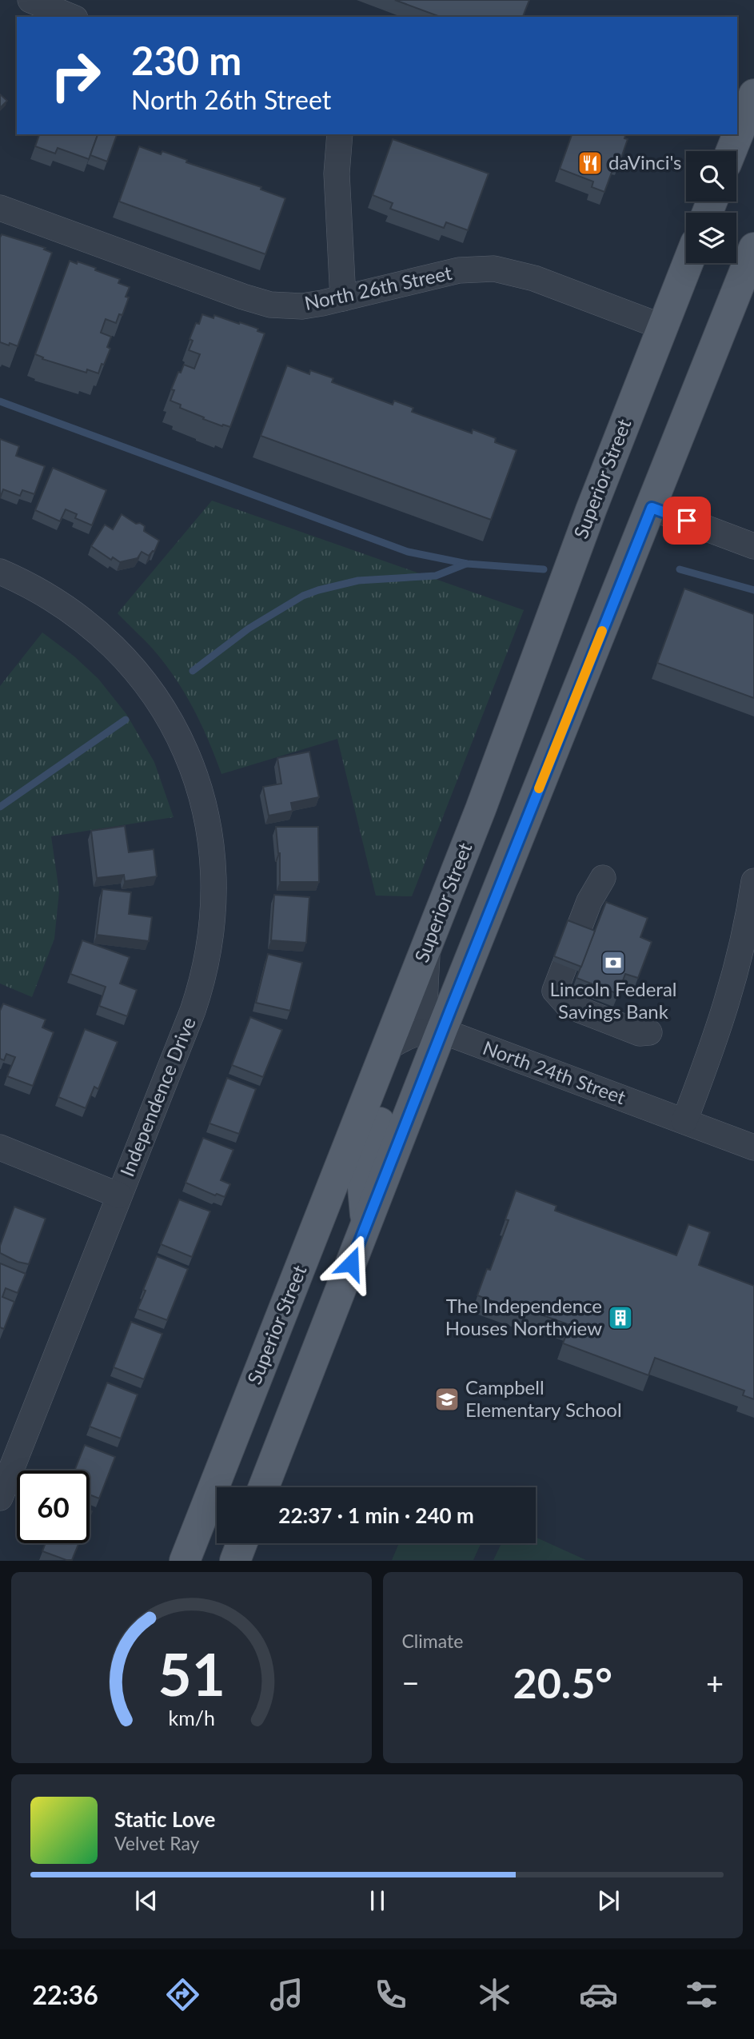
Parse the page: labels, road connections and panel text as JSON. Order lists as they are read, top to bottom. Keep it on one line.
{"streets":{"main road":["Superior Street"],"street":["North 26th Street","North 24th Street","Independence Drive"]},"crossings":[["North 26th Street","Superior Street"],["Superior Street","North 24th Street"]],"places":{"restaurant":["daVinci's"],"bank":["Lincoln Federal Savings Bank"],"building":["The Independence Houses Northview"],"school or university":["Campbell Elementary School"]},"page":{"turn":["230 m","North 26th Street"],"limit":"60","trip":"22:37 · 1 min · 240 m","tile":"Climate","heat":["−","20.5°","+"],"song":["Static Love","Velvet Ray"],"tabs":"22:36","gauge":["51","km/h"]}}
